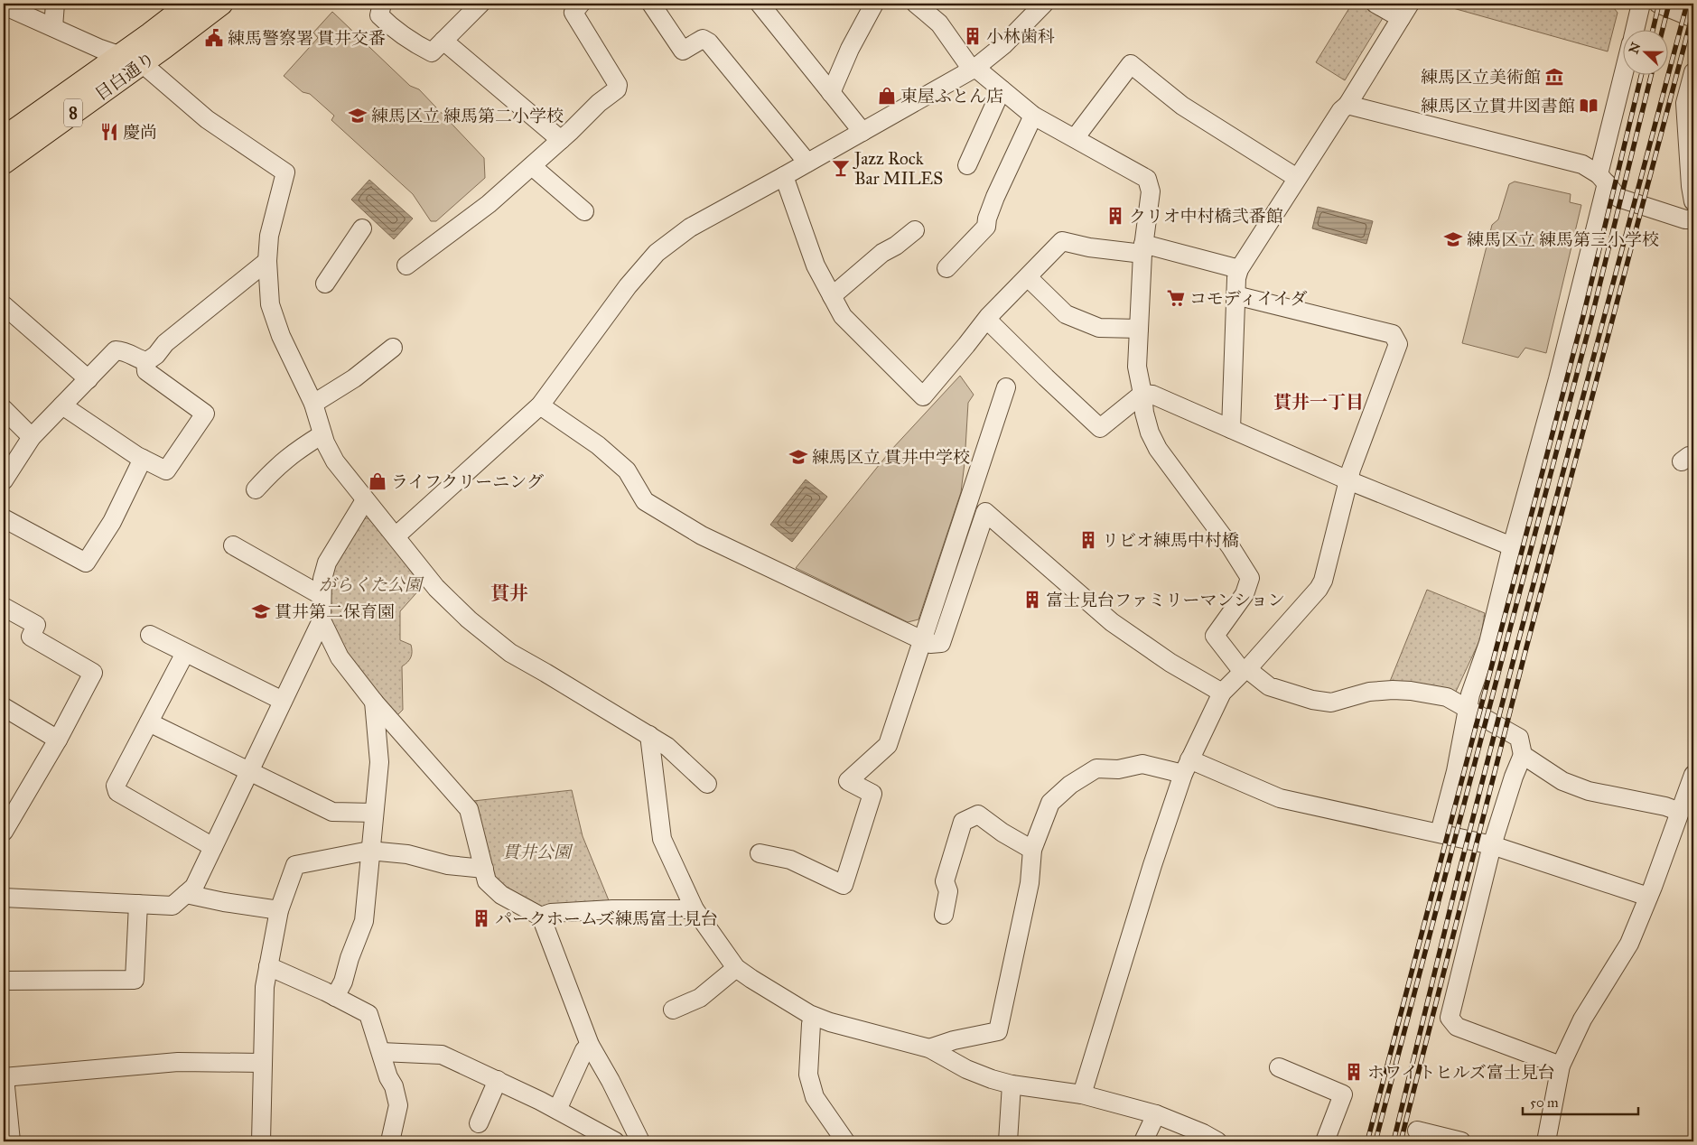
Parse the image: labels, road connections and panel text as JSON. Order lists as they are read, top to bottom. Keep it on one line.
{"streets":{"main road":["目白通り","8"]},"districts":["貫井一丁目","貫井"],"parks":["がらくた公園","貫井公園"],"places":{"building":["小林歯科","クリオ中村橋弐番館","リビオ練馬中村橋","富士見台ファミリーマンション","パークホームズ練馬富士見台","ホワイトヒルズ富士見台"],"public building":["練馬警察署 貫井交番"],"museum":["練馬区立美術館"],"shop":["東屋ふとん店","ライフクリーニング"],"library":["練馬区立貫井図書館"],"school or university":["練馬区立 練馬第二小学校","練馬区立 練馬第三小学校","練馬区立 貫井中学校","貫井第二保育園"],"restaurant":["慶尚"],"bar":["Jazz Rock Bar MILES"],"supermarket":["コモディイイダ"]},"scale_bar":"50 m","north":"left"}
